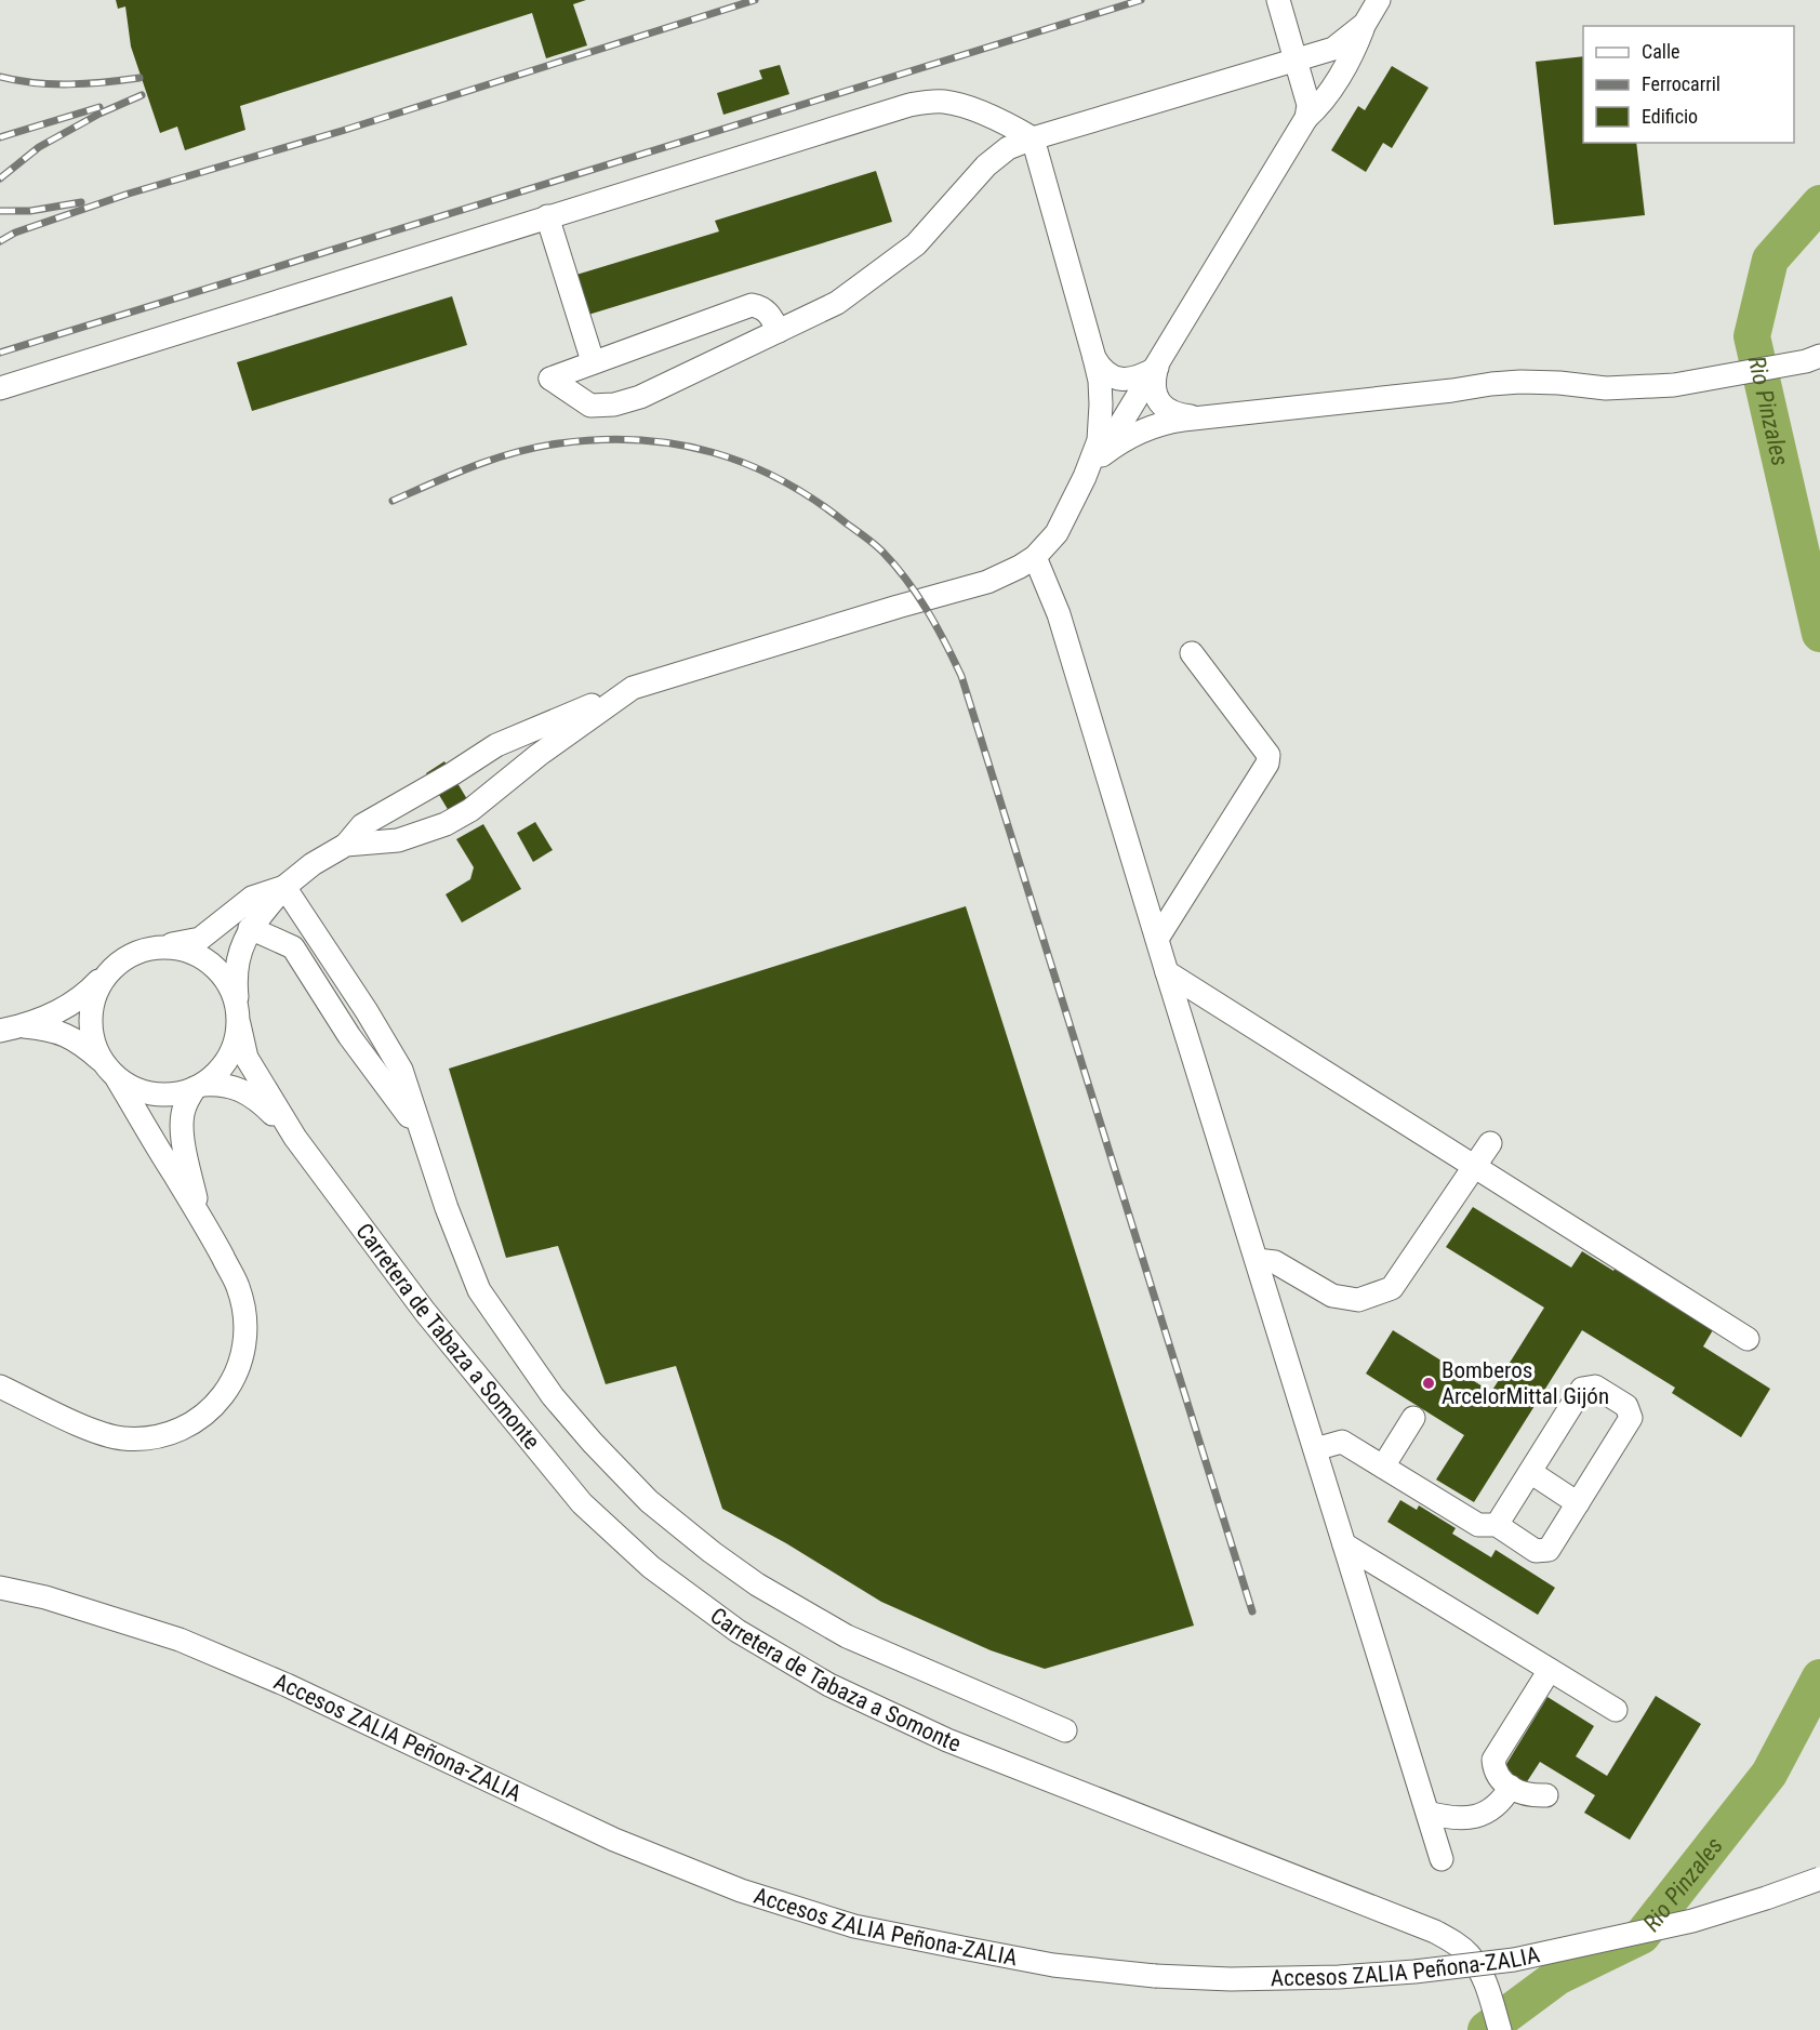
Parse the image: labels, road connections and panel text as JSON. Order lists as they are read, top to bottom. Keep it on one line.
{"streets":{"street":["Carretera de Tabaza a Somonte","Accesos ZALIA Peñona-ZALIA"]},"water":["Rio Pinzales"],"places":["Bomberos ArcelorMittal Gijón"],"legend":["Calle","Ferrocarril","Edificio"]}
